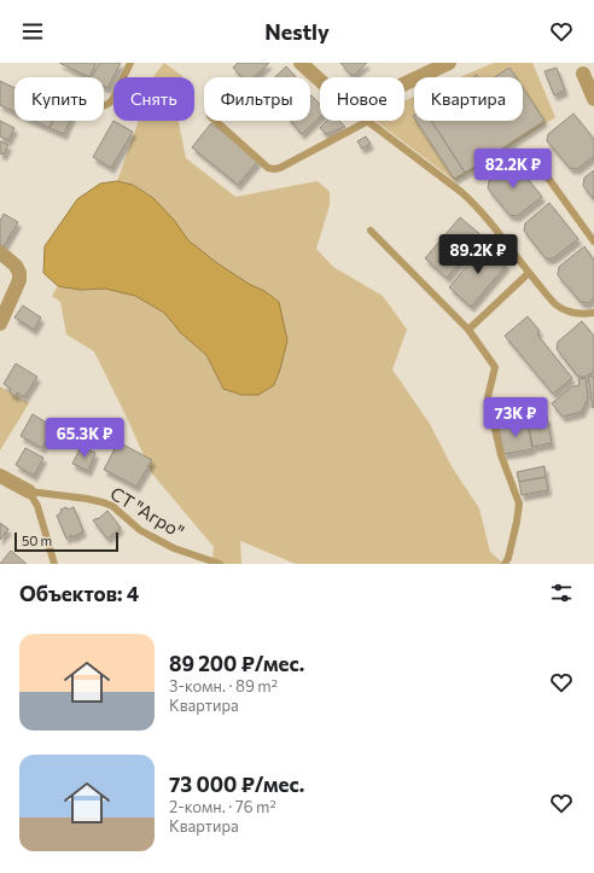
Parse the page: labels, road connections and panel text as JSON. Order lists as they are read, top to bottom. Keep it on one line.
{"streets":{"lane":["СТ \"Агро\""]},"scale_bar":"50 m","page":{"header":"Nestly","chip":["Купить","Снять","Фильтры","Новое","Квартира"],"price":["82.2K ₽","89.2K ₽","73K ₽","65.3K ₽"],"scale":"50 m","heading":"Объектов: 4","list":[{"name":"89 200 ₽/мес.","note":"3-комн. · 89 m² · Квартира"},{"name":"73 000 ₽/мес.","note":"2-комн. · 76 m² · Квартира"}]}}
